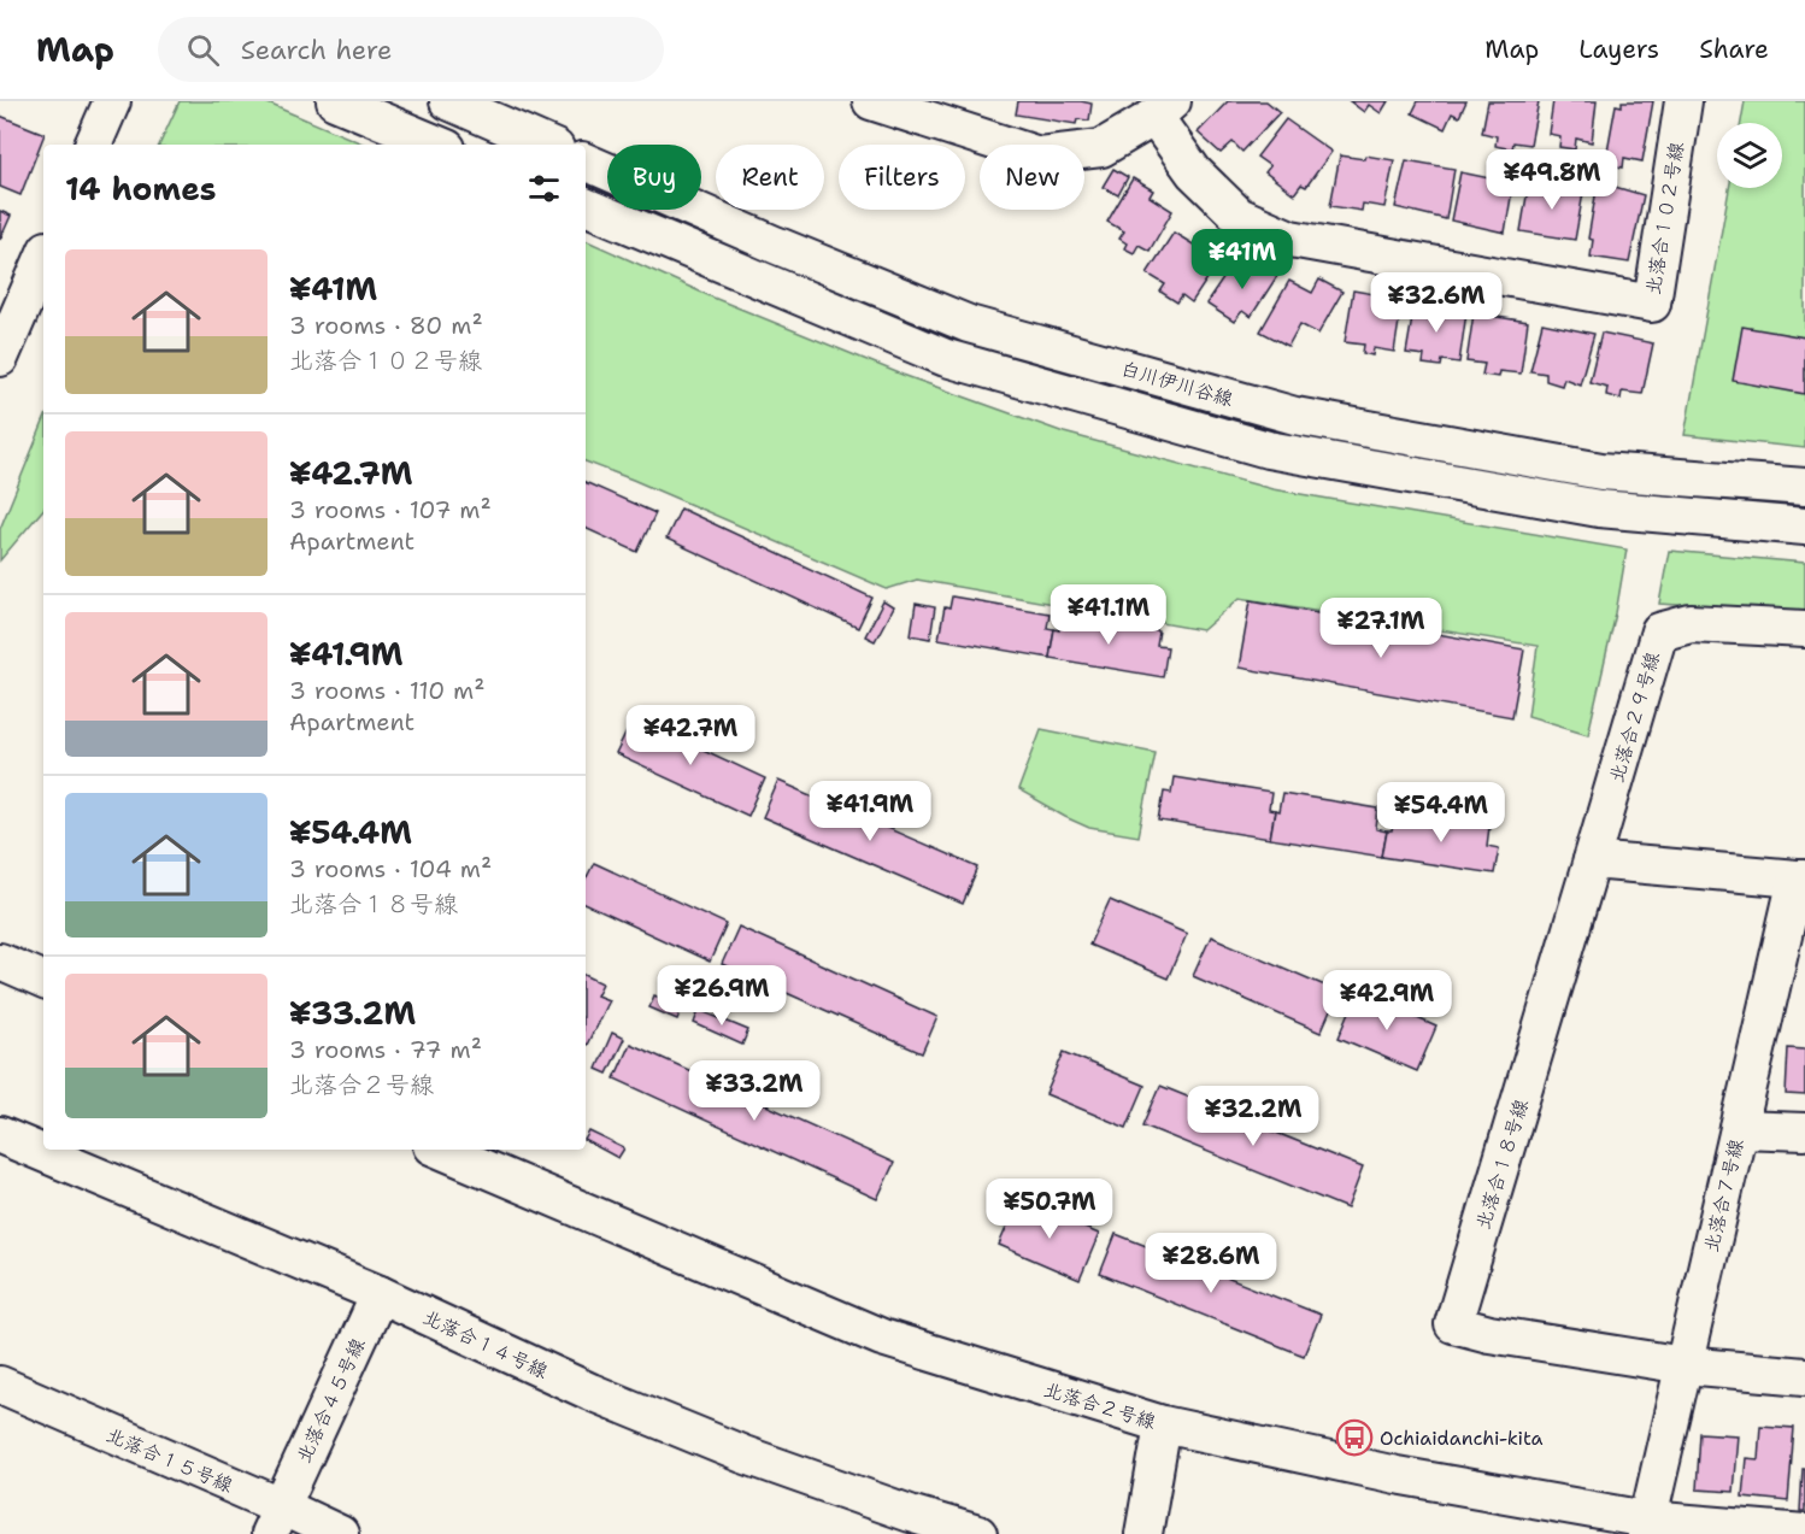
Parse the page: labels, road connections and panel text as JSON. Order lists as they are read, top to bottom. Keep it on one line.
{"streets":{"street":["北落合１０２号線","白川伊川谷線","北落合２９号線","北落合１８号線","北落合７号線","北落合１４号線","北落合４５号線","北落合２号線","北落合１５号線"]},"crossings":[["北落合２９号線","北落合１８号線"],["北落合１８号線","北落合７号線"],["北落合７号線","北落合２号線"],["北落合１４号線","北落合４５号線"],["北落合４５号線","北落合１５号線"]],"places":{"bus stop":["Ochiaidanchi-kita"]},"page":{"header":"Map","search":"Search here","nav":["Map","Layers","Share"],"chip":["Buy","Rent","Filters","New"],"heading":"14 homes","price":["¥49.8M","¥41M","¥32.6M","¥41.1M","¥27.1M","¥42.7M","¥41.9M","¥54.4M","¥26.9M","¥42.9M","¥33.2M","¥32.2M","¥50.7M","¥28.6M"],"list":[{"name":"¥41M","note":"3 rooms · 80 m² · 北落合１０２号線"},{"name":"¥42.7M","note":"3 rooms · 107 m² · Apartment"},{"name":"¥41.9M","note":"3 rooms · 110 m² · Apartment"},{"name":"¥54.4M","note":"3 rooms · 104 m² · 北落合１８号線"},{"name":"¥33.2M","note":"3 rooms · 77 m² · 北落合２号線"}]}}
